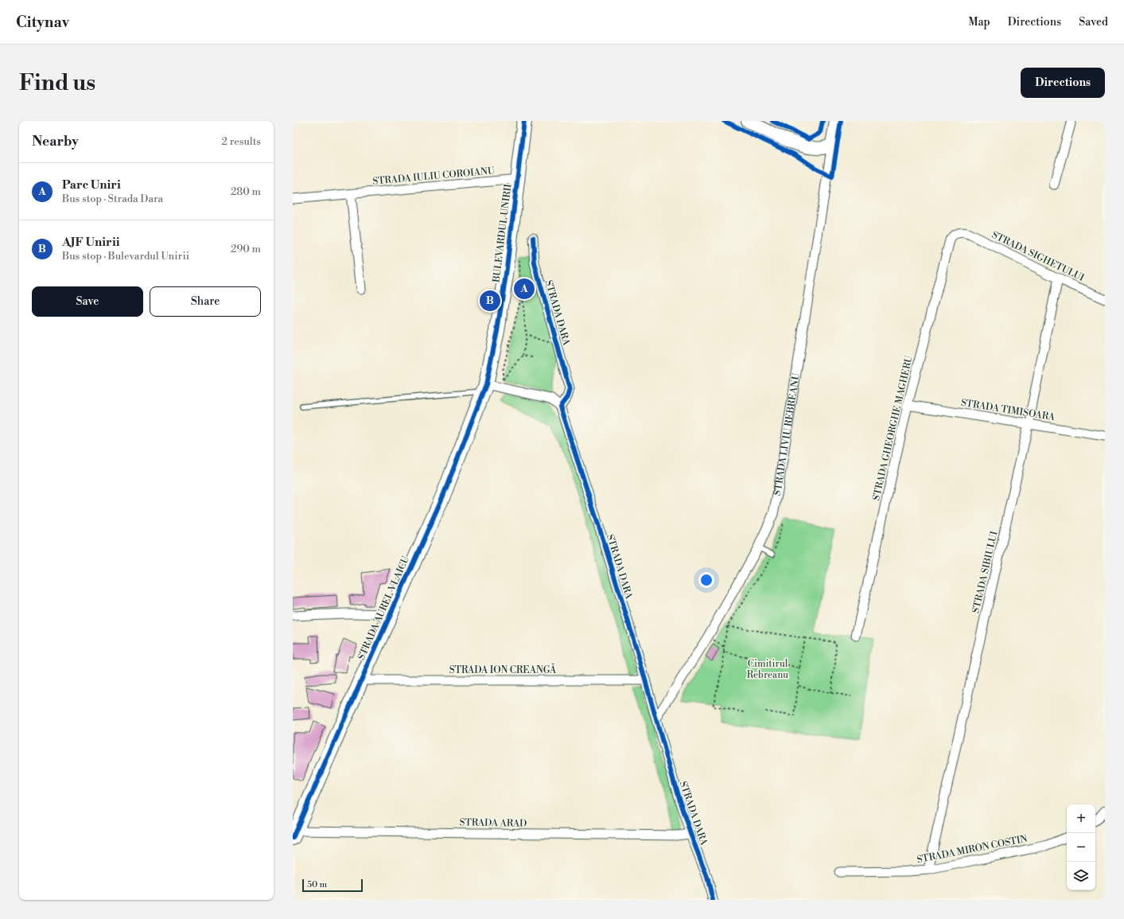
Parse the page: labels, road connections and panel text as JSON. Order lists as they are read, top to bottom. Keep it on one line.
{"streets":{"main road":["BULEVARDUL UNIRII","STRADA LIVIU REBREANU","STRADA AUREL VLAICU"],"street":["STRADA IULIU COROIANU","STRADA SIGHETULUI","STRADA DARA","STRADA TIMIȘOARA","STRADA GHEORGHE MAGHERU","STRADA SIBIULUI","STRADA ION CREANGĂ","STRADA ARAD","STRADA MIRON COSTIN"]},"crossings":[["STRADA IULIU COROIANU","BULEVARDUL UNIRII"],["BULEVARDUL UNIRII","STRADA AUREL VLAICU"],["STRADA SIGHETULUI","STRADA GHEORGHE MAGHERU"],["STRADA SIGHETULUI","STRADA SIBIULUI"],["STRADA DARA","STRADA LIVIU REBREANU"],["STRADA DARA","STRADA ION CREANGĂ"],["STRADA DARA","STRADA ARAD"],["STRADA TIMIȘOARA","STRADA GHEORGHE MAGHERU"],["STRADA TIMIȘOARA","STRADA SIBIULUI"],["STRADA SIBIULUI","STRADA MIRON COSTIN"],["STRADA AUREL VLAICU","STRADA ION CREANGĂ"],["STRADA AUREL VLAICU","STRADA ARAD"]],"parks":["Cimitirul Rebreanu"],"scale_bar":"50 m","page":{"header":"Citynav","nav":["Map","Directions","Saved"],"buttons":["Directions",["Save","Share"]],"title":"Find us","heading":["Nearby","2 results"],"list":[{"mark":"A","name":"Parc Uniri","note":"Bus stop · Strada Dara","value":"280 m"},{"mark":"B","name":"AJF Unirii","note":"Bus stop · Bulevardul Unirii","value":"290 m"}],"pins":["A","B"],"map_buttons":["+","−"],"scale":"50 m"}}
